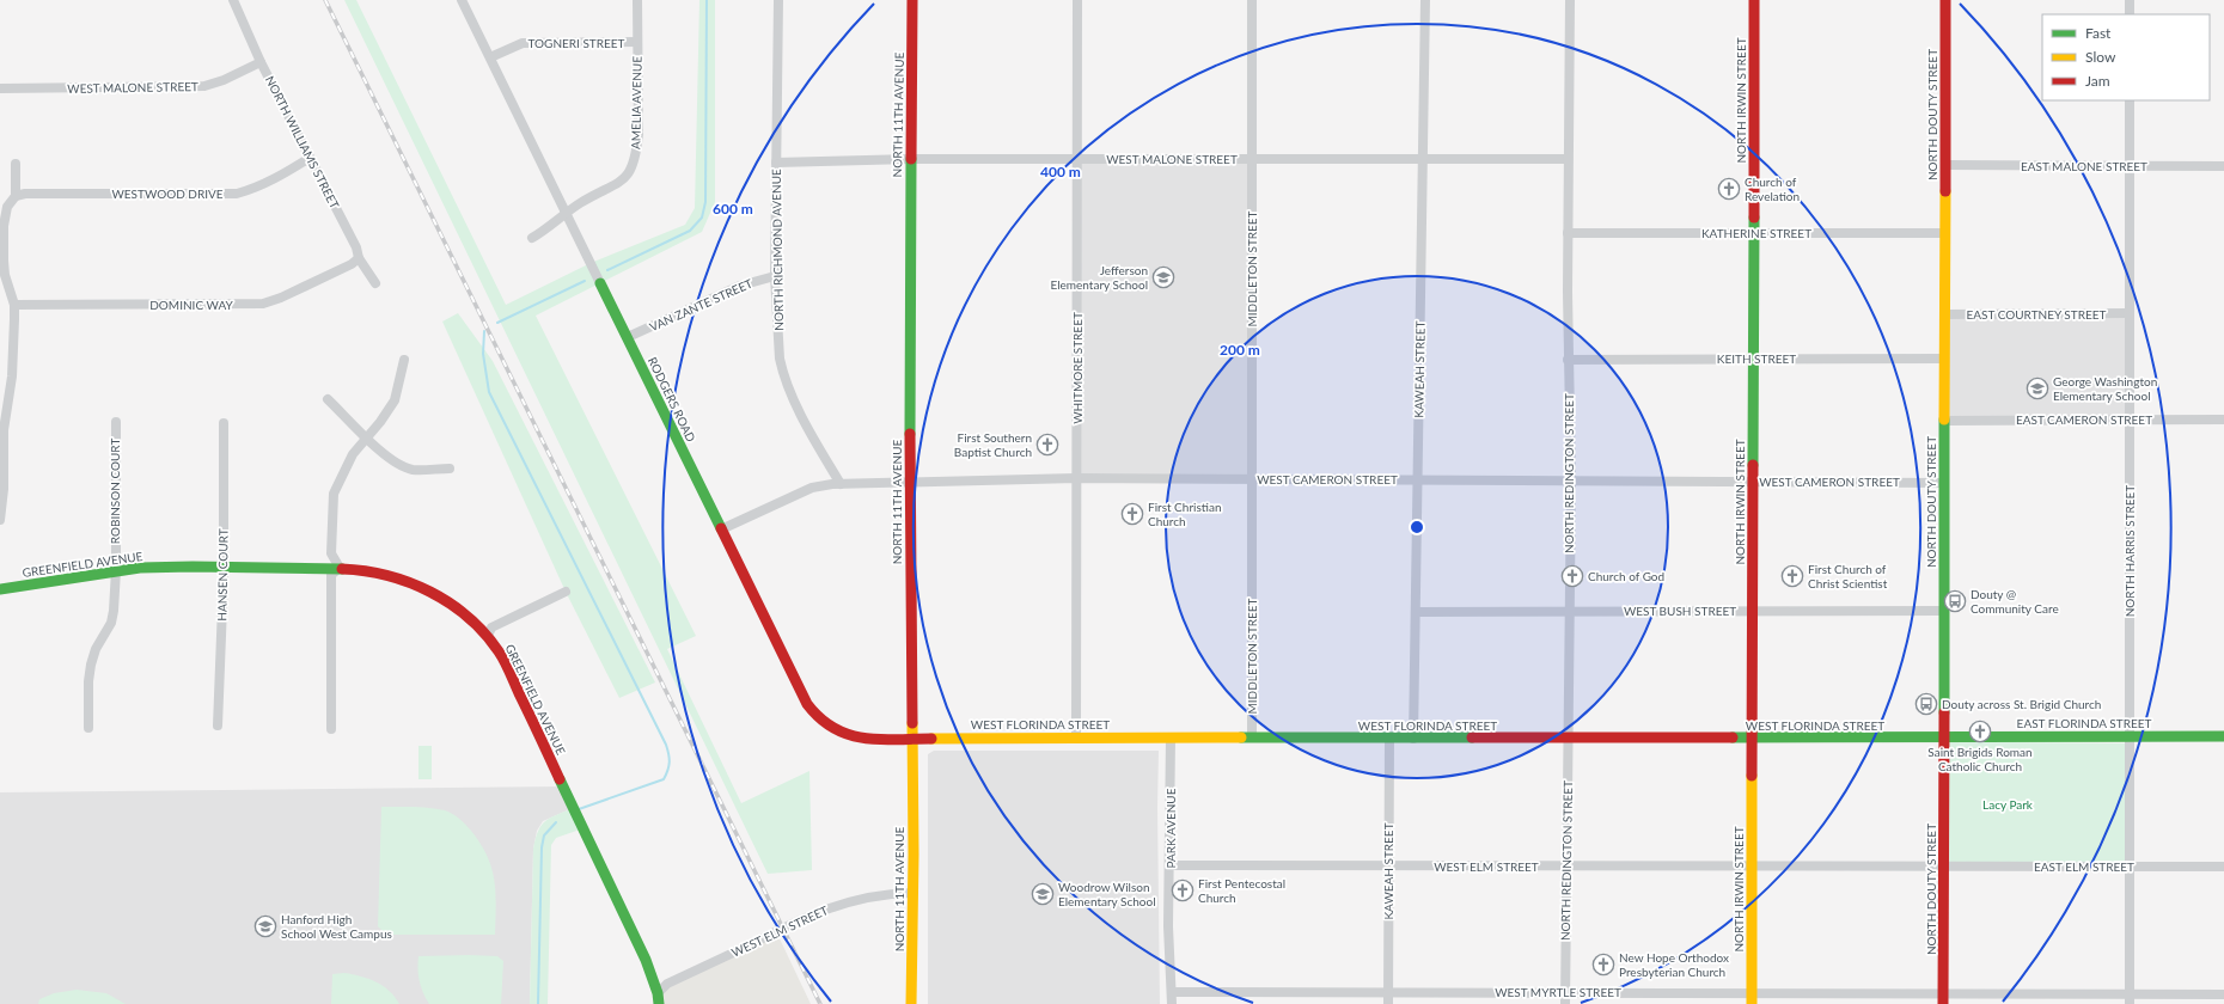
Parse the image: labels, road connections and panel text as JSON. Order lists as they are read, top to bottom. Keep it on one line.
{"streets":{"street":["TOGNERI STREET","WEST MALONE STREET","NORTH IRWIN STREET","AMELIA AVENUE","NORTH 11TH AVENUE","NORTH DOUTY STREET","NORTH WILLIAMS STREET","EAST MALONE STREET","WESTWOOD DRIVE","KATHERINE STREET","NORTH RICHMOND AVENUE","MIDDLETON STREET","DOMINIC WAY","VAN ZANTE STREET","EAST COURTNEY STREET","KEITH STREET","WHITMORE STREET","KAWEAH STREET","RODGERS ROAD","EAST CAMERON STREET","NORTH REDINGTON STREET","WEST CAMERON STREET","ROBINSON COURT","NORTH HARRIS STREET","GREENFIELD AVENUE","HANSEN COURT","WEST BUSH STREET","EAST FLORINDA STREET","WEST FLORINDA STREET","PARK AVENUE","WEST ELM STREET","EAST ELM STREET","WEST MYRTLE STREET"]},"crossings":[["TOGNERI STREET","AMELIA AVENUE"],["TOGNERI STREET","RODGERS ROAD"],["WEST MALONE STREET","NORTH 11TH AVENUE"],["WEST MALONE STREET","NORTH WILLIAMS STREET"],["WEST MALONE STREET","NORTH RICHMOND AVENUE"],["WEST MALONE STREET","MIDDLETON STREET"],["WEST MALONE STREET","WHITMORE STREET"],["WEST MALONE STREET","KAWEAH STREET"],["WEST MALONE STREET","NORTH REDINGTON STREET"],["NORTH IRWIN STREET","KATHERINE STREET"],["NORTH IRWIN STREET","KEITH STREET"],["NORTH IRWIN STREET","WEST CAMERON STREET"],["NORTH IRWIN STREET","WEST BUSH STREET"],["NORTH IRWIN STREET","WEST FLORINDA STREET"],["NORTH IRWIN STREET","WEST ELM STREET"],["NORTH IRWIN STREET","WEST MYRTLE STREET"],["AMELIA AVENUE","RODGERS ROAD"],["NORTH 11TH AVENUE","RODGERS ROAD"],["NORTH 11TH AVENUE","WEST CAMERON STREET"],["NORTH 11TH AVENUE","WEST FLORINDA STREET"],["NORTH 11TH AVENUE","WEST ELM STREET"],["NORTH DOUTY STREET","EAST MALONE STREET"],["NORTH DOUTY STREET","KATHERINE STREET"],["NORTH DOUTY STREET","EAST COURTNEY STREET"],["NORTH DOUTY STREET","KEITH STREET"],["NORTH DOUTY STREET","EAST CAMERON STREET"],["NORTH DOUTY STREET","WEST CAMERON STREET"],["NORTH DOUTY STREET","WEST BUSH STREET"],["NORTH DOUTY STREET","EAST FLORINDA STREET"],["NORTH DOUTY STREET","WEST FLORINDA STREET"],["NORTH DOUTY STREET","WEST ELM STREET"],["NORTH DOUTY STREET","EAST ELM STREET"],["NORTH DOUTY STREET","WEST MYRTLE STREET"],["NORTH WILLIAMS STREET","WESTWOOD DRIVE"],["NORTH WILLIAMS STREET","DOMINIC WAY"],["EAST MALONE STREET","NORTH HARRIS STREET"],["KATHERINE STREET","NORTH REDINGTON STREET"],["NORTH RICHMOND AVENUE","VAN ZANTE STREET"],["NORTH RICHMOND AVENUE","WEST CAMERON STREET"],["MIDDLETON STREET","WEST CAMERON STREET"],["MIDDLETON STREET","WEST FLORINDA STREET"],["VAN ZANTE STREET","RODGERS ROAD"],["EAST COURTNEY STREET","NORTH HARRIS STREET"],["KEITH STREET","NORTH REDINGTON STREET"],["WHITMORE STREET","WEST CAMERON STREET"],["WHITMORE STREET","WEST FLORINDA STREET"],["KAWEAH STREET","WEST CAMERON STREET"],["KAWEAH STREET","WEST BUSH STREET"],["KAWEAH STREET","WEST FLORINDA STREET"],["KAWEAH STREET","WEST ELM STREET"],["KAWEAH STREET","WEST MYRTLE STREET"],["RODGERS ROAD","WEST CAMERON STREET"],["RODGERS ROAD","WEST FLORINDA STREET"],["EAST CAMERON STREET","NORTH HARRIS STREET"],["NORTH REDINGTON STREET","WEST CAMERON STREET"],["NORTH REDINGTON STREET","WEST BUSH STREET"],["NORTH REDINGTON STREET","WEST FLORINDA STREET"],["NORTH REDINGTON STREET","WEST ELM STREET"],["NORTH REDINGTON STREET","WEST MYRTLE STREET"],["ROBINSON COURT","GREENFIELD AVENUE"],["NORTH HARRIS STREET","EAST FLORINDA STREET"],["NORTH HARRIS STREET","EAST ELM STREET"],["NORTH HARRIS STREET","WEST MYRTLE STREET"],["GREENFIELD AVENUE","HANSEN COURT"],["GREENFIELD AVENUE","WEST ELM STREET"],["EAST FLORINDA STREET","WEST FLORINDA STREET"],["WEST FLORINDA STREET","PARK AVENUE"],["PARK AVENUE","WEST ELM STREET"],["PARK AVENUE","WEST MYRTLE STREET"],["WEST ELM STREET","EAST ELM STREET"]],"parks":["Lacy Park"],"places":{"church":["Church of Revelation","First Southern Baptist Church","First Christian Church","Church of God","First Church of Christ Scientist","Saint Brigids Roman Catholic Church","First Pentecostal Church","New Hope Orthodox Presbyterian Church"],"school or university":["Jefferson Elementary School","George Washington Elementary School","Woodrow Wilson Elementary School","Hanford High School West Campus"],"bus stop":["Douty @ Community Care","Douty across St. Brigid Church"]},"legend":["Fast","Slow","Jam"],"rings":["400 m","600 m","200 m"]}
